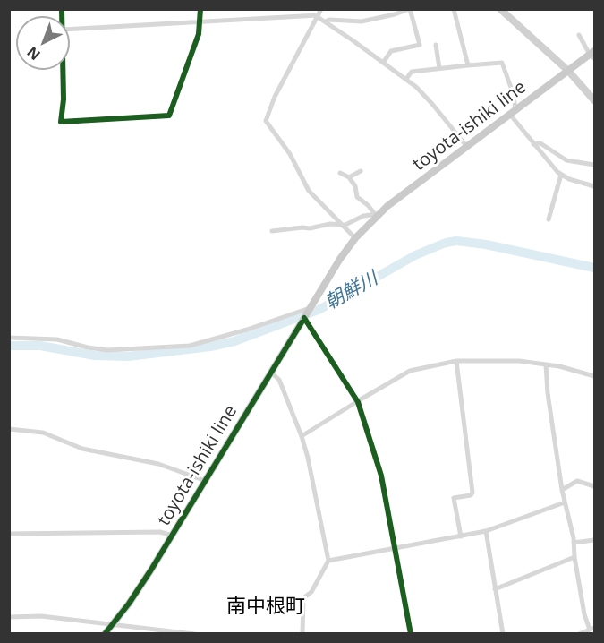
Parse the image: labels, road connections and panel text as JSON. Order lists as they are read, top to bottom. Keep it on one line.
{"streets":{"main road":["toyota-ishiki line"]},"districts":["南中根町"],"water":["朝鮮川"],"north":"bottom left"}
